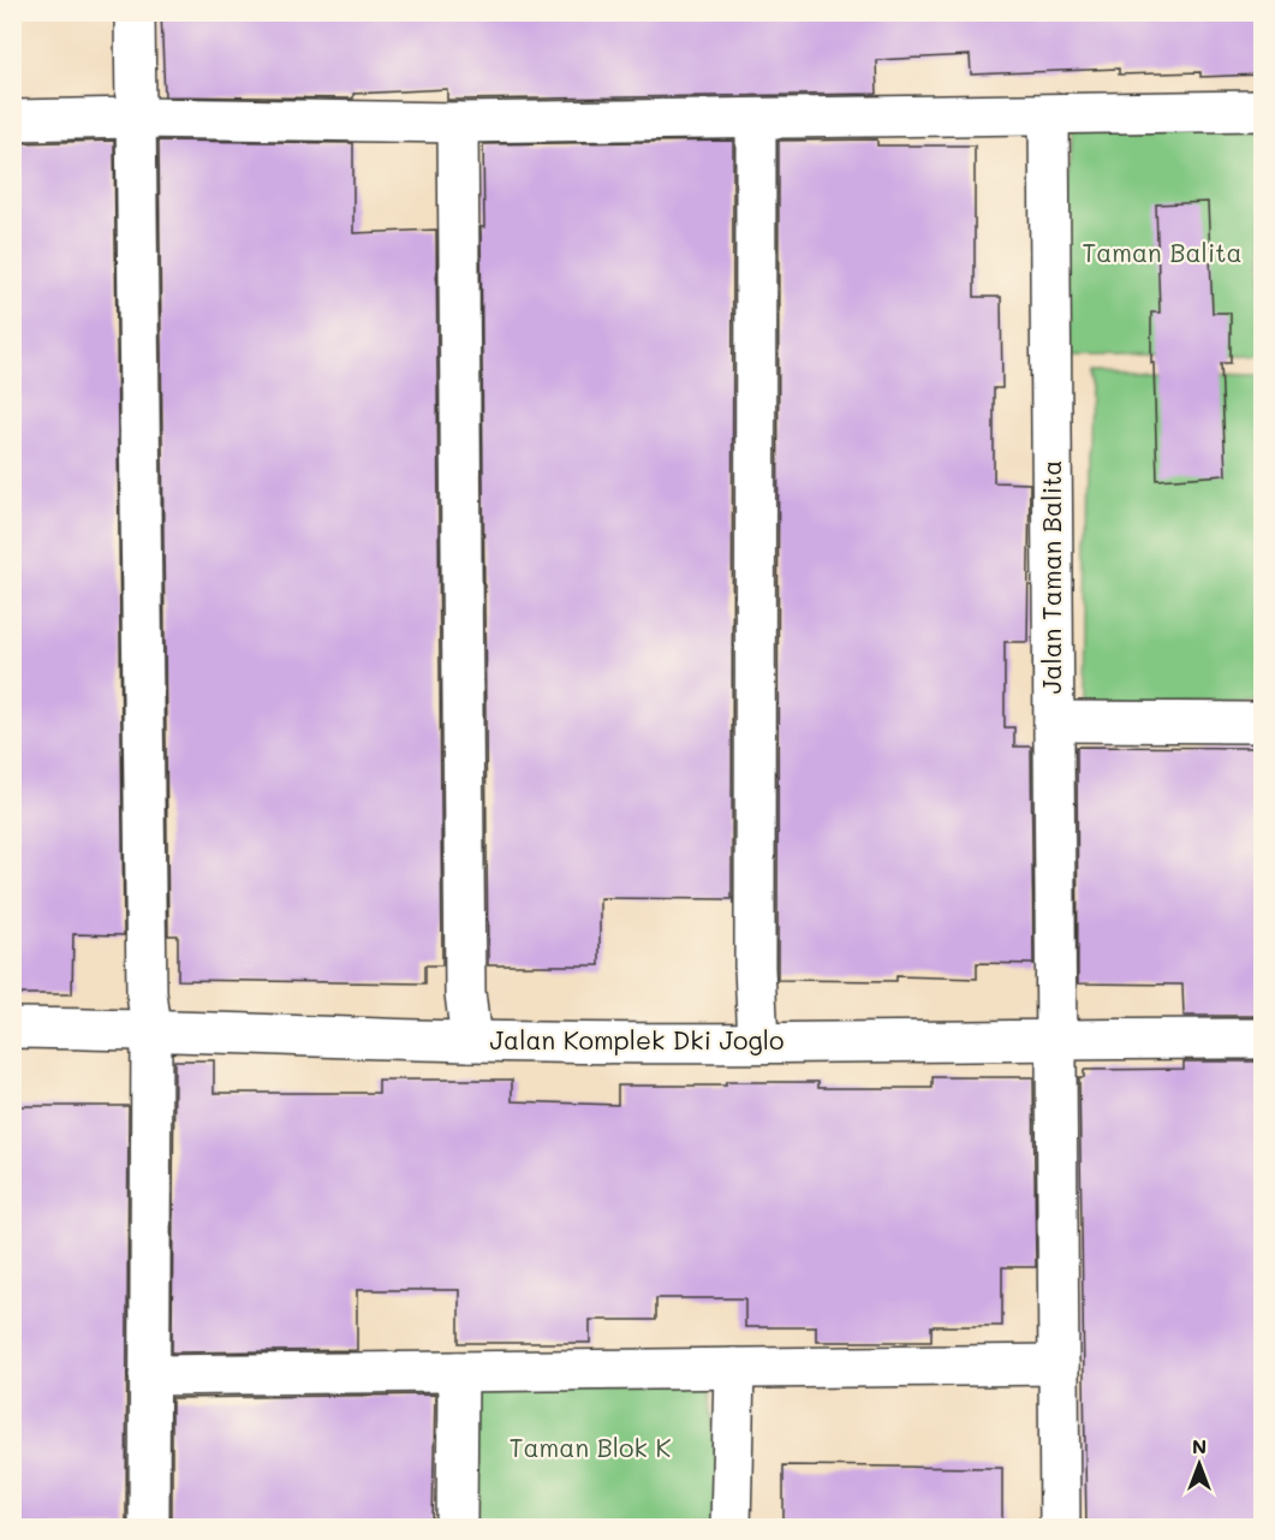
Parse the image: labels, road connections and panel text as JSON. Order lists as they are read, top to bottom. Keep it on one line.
{"streets":{"street":["Jalan Taman Balita","Jalan Komplek Dki Joglo"]},"crossings":[["Jalan Taman Balita","Jalan Komplek Dki Joglo"]],"parks":["Taman Balita","Taman Blok K"],"north":"top"}
